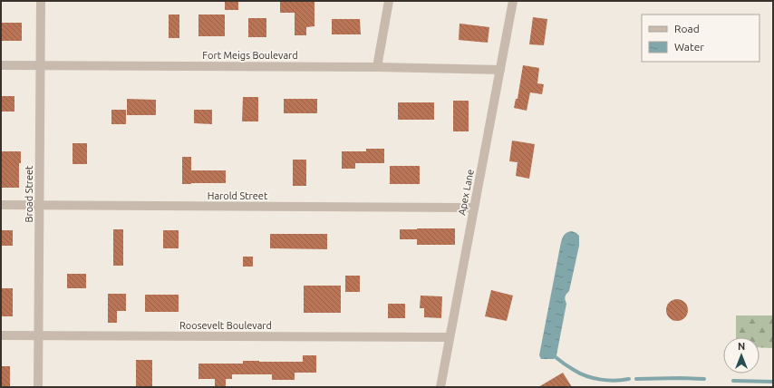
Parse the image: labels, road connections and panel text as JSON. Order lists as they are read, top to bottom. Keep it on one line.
{"streets":{"street":["Fort Meigs Boulevard","Apex Lane","Broad Street","Harold Street","Roosevelt Boulevard"]},"crossings":[["Fort Meigs Boulevard","Apex Lane"],["Fort Meigs Boulevard","Broad Street"],["Apex Lane","Harold Street"],["Apex Lane","Roosevelt Boulevard"],["Broad Street","Harold Street"],["Broad Street","Roosevelt Boulevard"]],"legend":["Road","Water"],"north":"top"}
